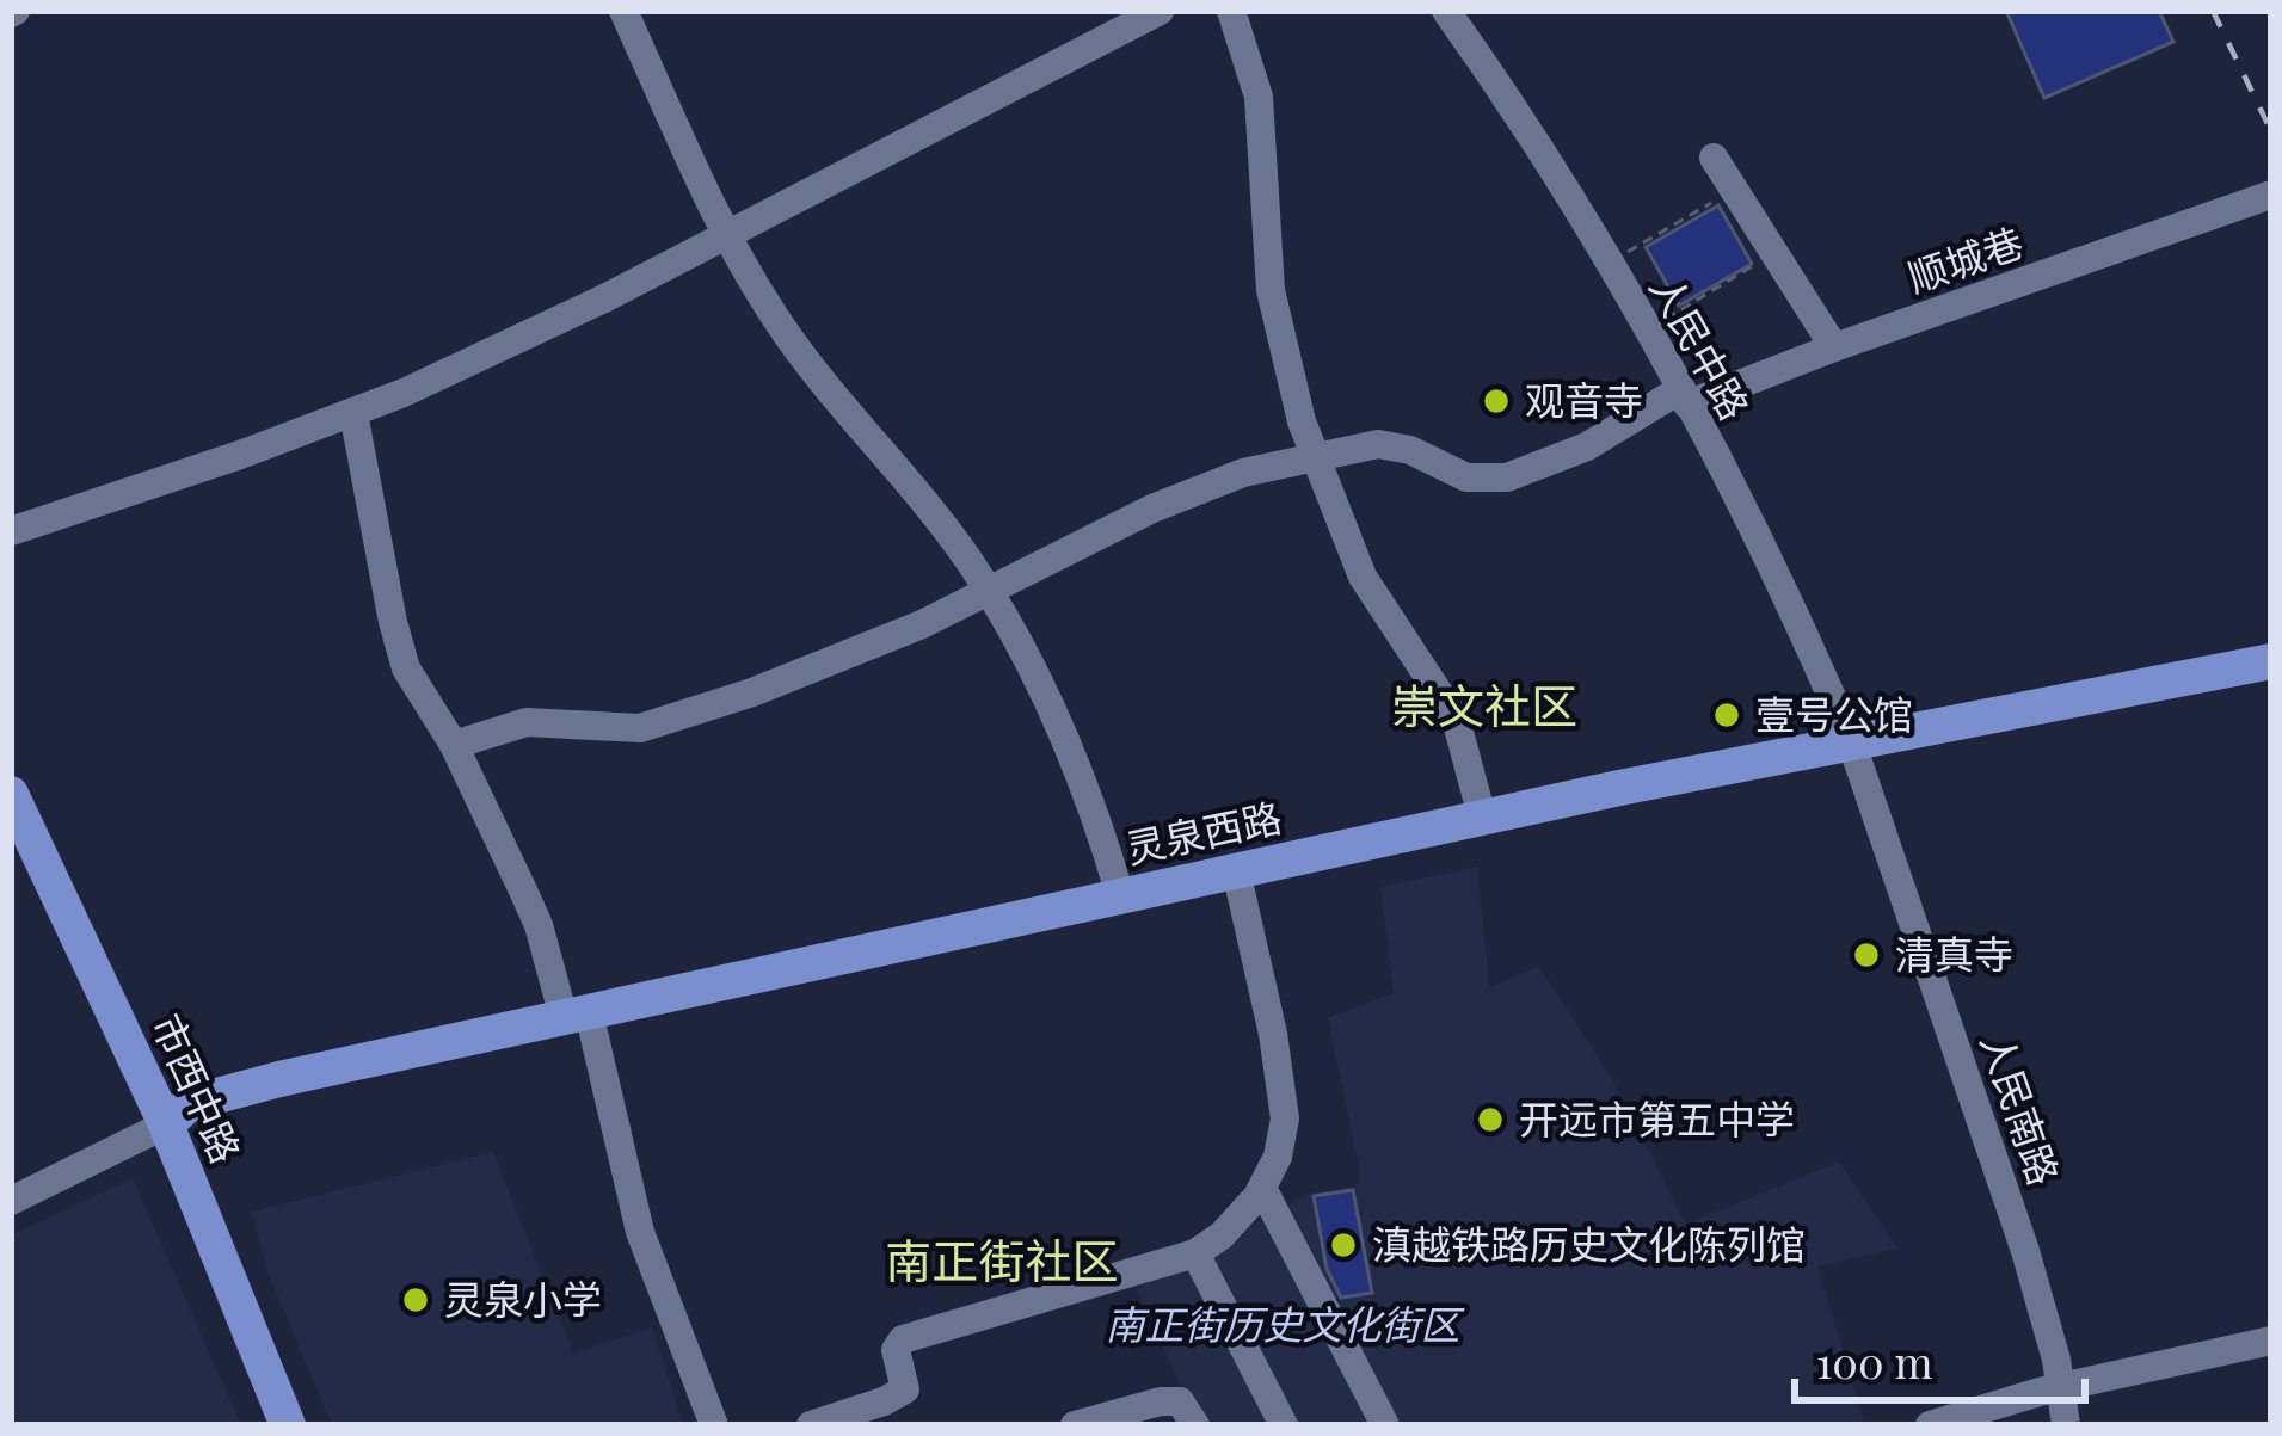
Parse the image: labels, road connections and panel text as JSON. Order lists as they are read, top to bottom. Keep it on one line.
{"streets":{"main road":["灵泉西路","市西中路"],"street":["顺城巷","人民中路","人民南路"]},"crossings":[["顺城巷","人民中路"],["人民中路","灵泉西路"],["人民中路","人民南路"],["灵泉西路","市西中路"],["灵泉西路","人民南路"]],"districts":["崇文社区","南正街社区"],"parks":["南正街历史文化街区"],"places":["观音寺","壹号公馆","清真寺","开远市第五中学","滇越铁路历史文化陈列馆","灵泉小学"],"scale_bar":"100 m"}
